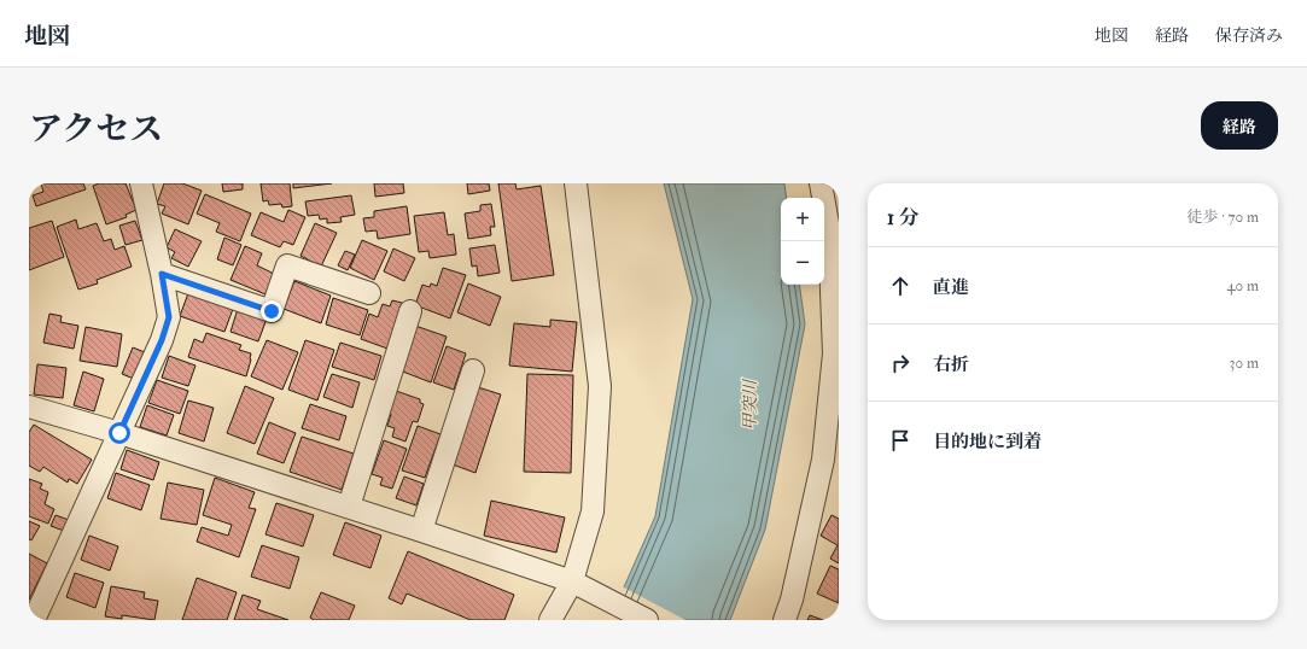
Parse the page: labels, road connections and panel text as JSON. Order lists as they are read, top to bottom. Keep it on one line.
{"water":["甲突川"],"page":{"header":"地図","nav":["地図","経路","保存済み"],"title":"アクセス","buttons":"経路","heading":["1 分","徒歩 · 70 m"],"map_buttons":["+","−"],"list":[["直進","40 m"],["右折","30 m"],"目的地に到着"]}}
